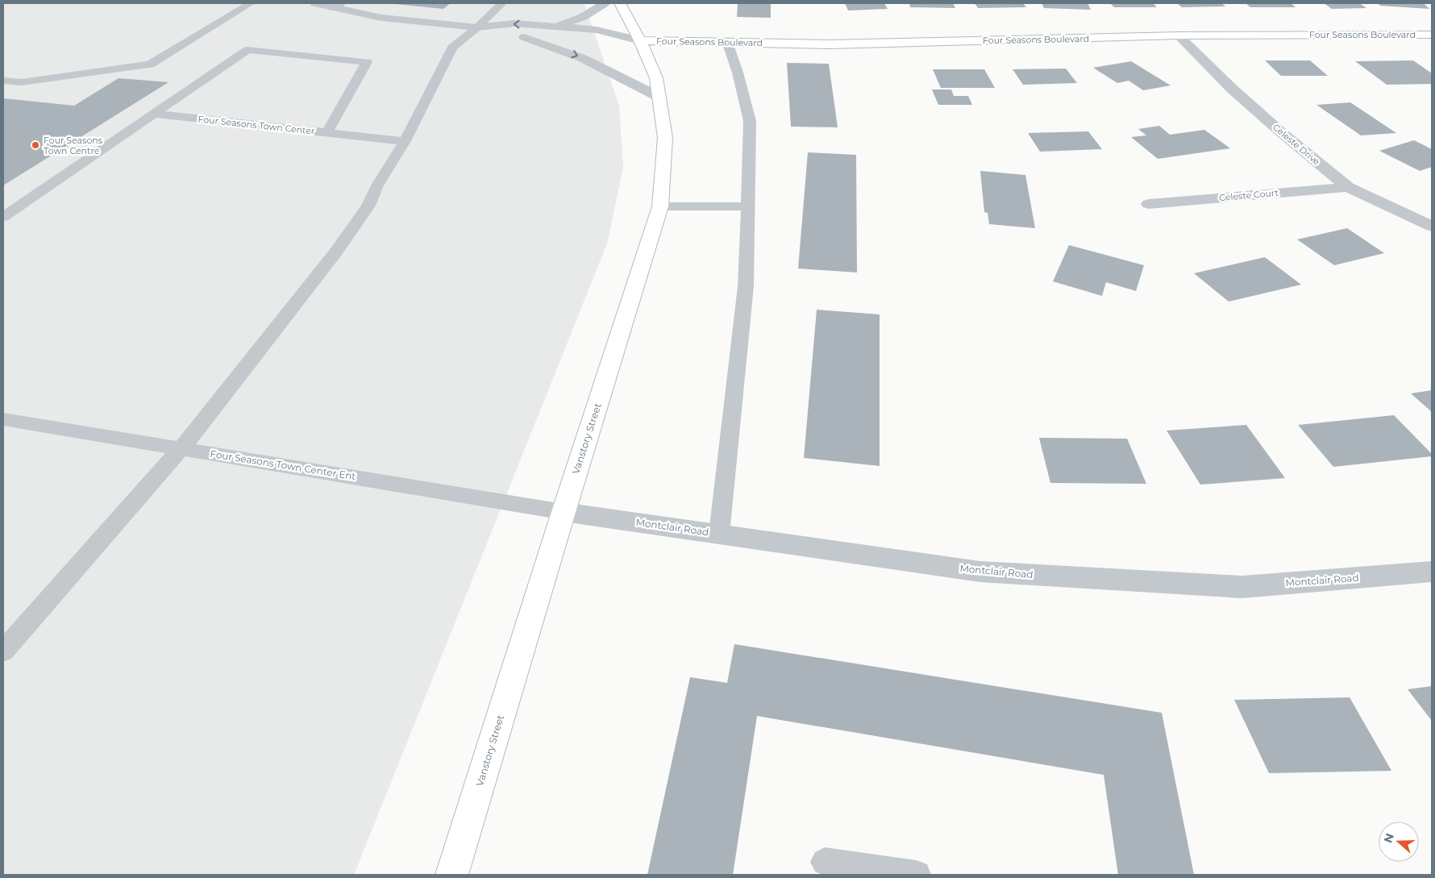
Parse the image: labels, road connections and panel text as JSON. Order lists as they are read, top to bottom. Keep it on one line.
{"streets":{"street":["Four Seasons Boulevard","Celeste Drive","Celeste Court","Vanstory Street","Montclair Road"],"lane":["Four Seasons Town Center","Four Seasons Town Center Ent"]},"crossings":[["Four Seasons Boulevard","Celeste Drive"],["Four Seasons Boulevard","Vanstory Street"],["Celeste Drive","Celeste Court"],["Vanstory Street","Four Seasons Town Center Ent"],["Vanstory Street","Montclair Road"],["Four Seasons Town Center Ent","Montclair Road"]],"places":["Four Seasons Town Centre"],"north":"left"}
